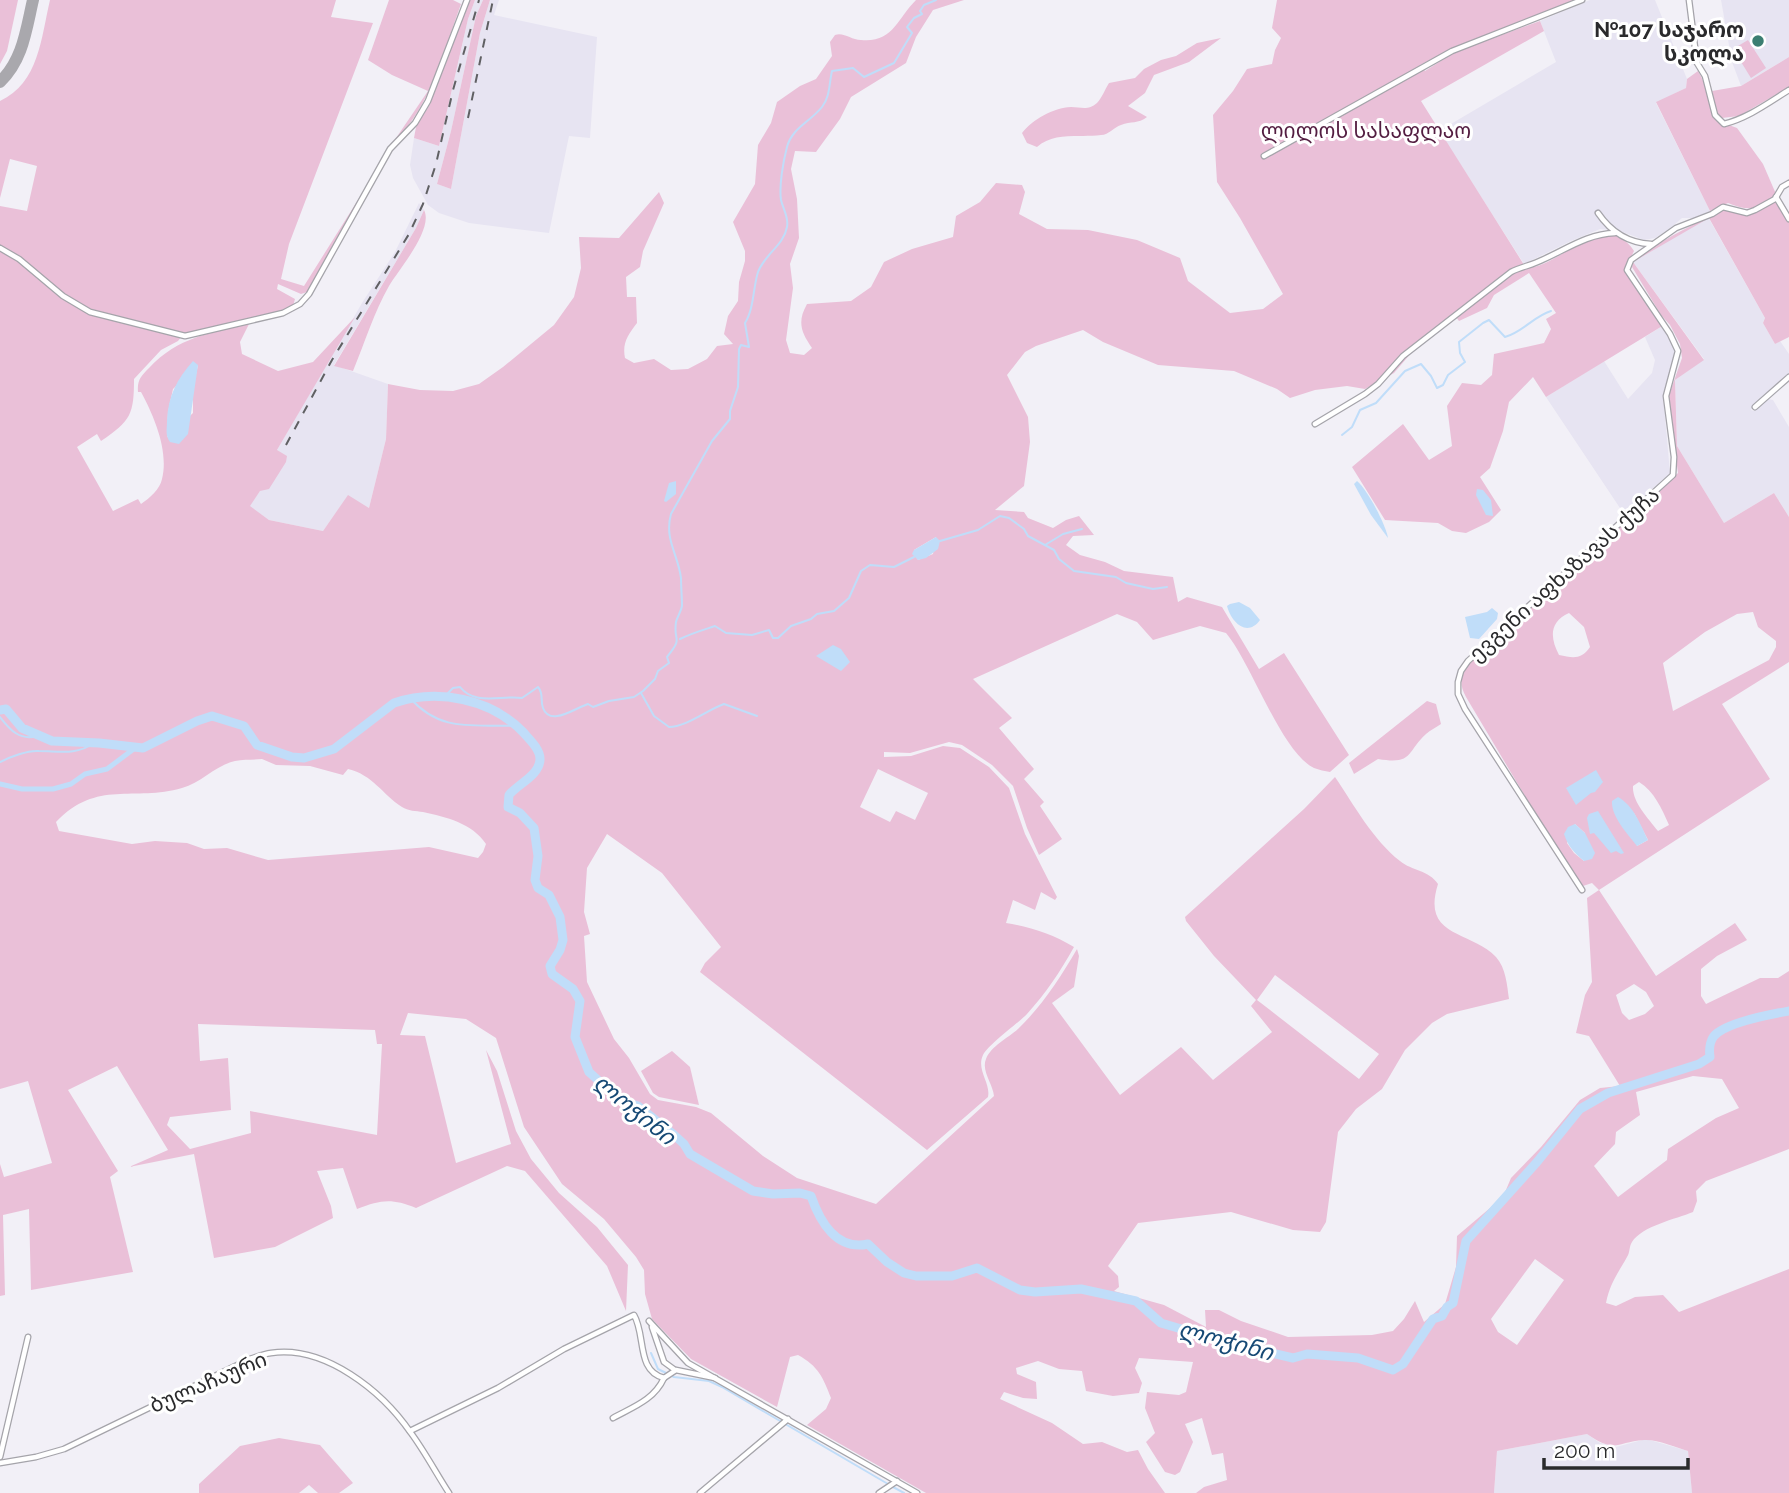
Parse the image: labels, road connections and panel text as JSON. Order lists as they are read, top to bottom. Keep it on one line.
{"streets":{"street":["ევგენი აფხაზავას ქუჩა","ბულაჩაური"]},"water":["ლოჭინი"],"parks":["ლილოს სასაფლაო"],"places":["№107 საჯარო სკოლა"],"scale_bar":"200 m"}
